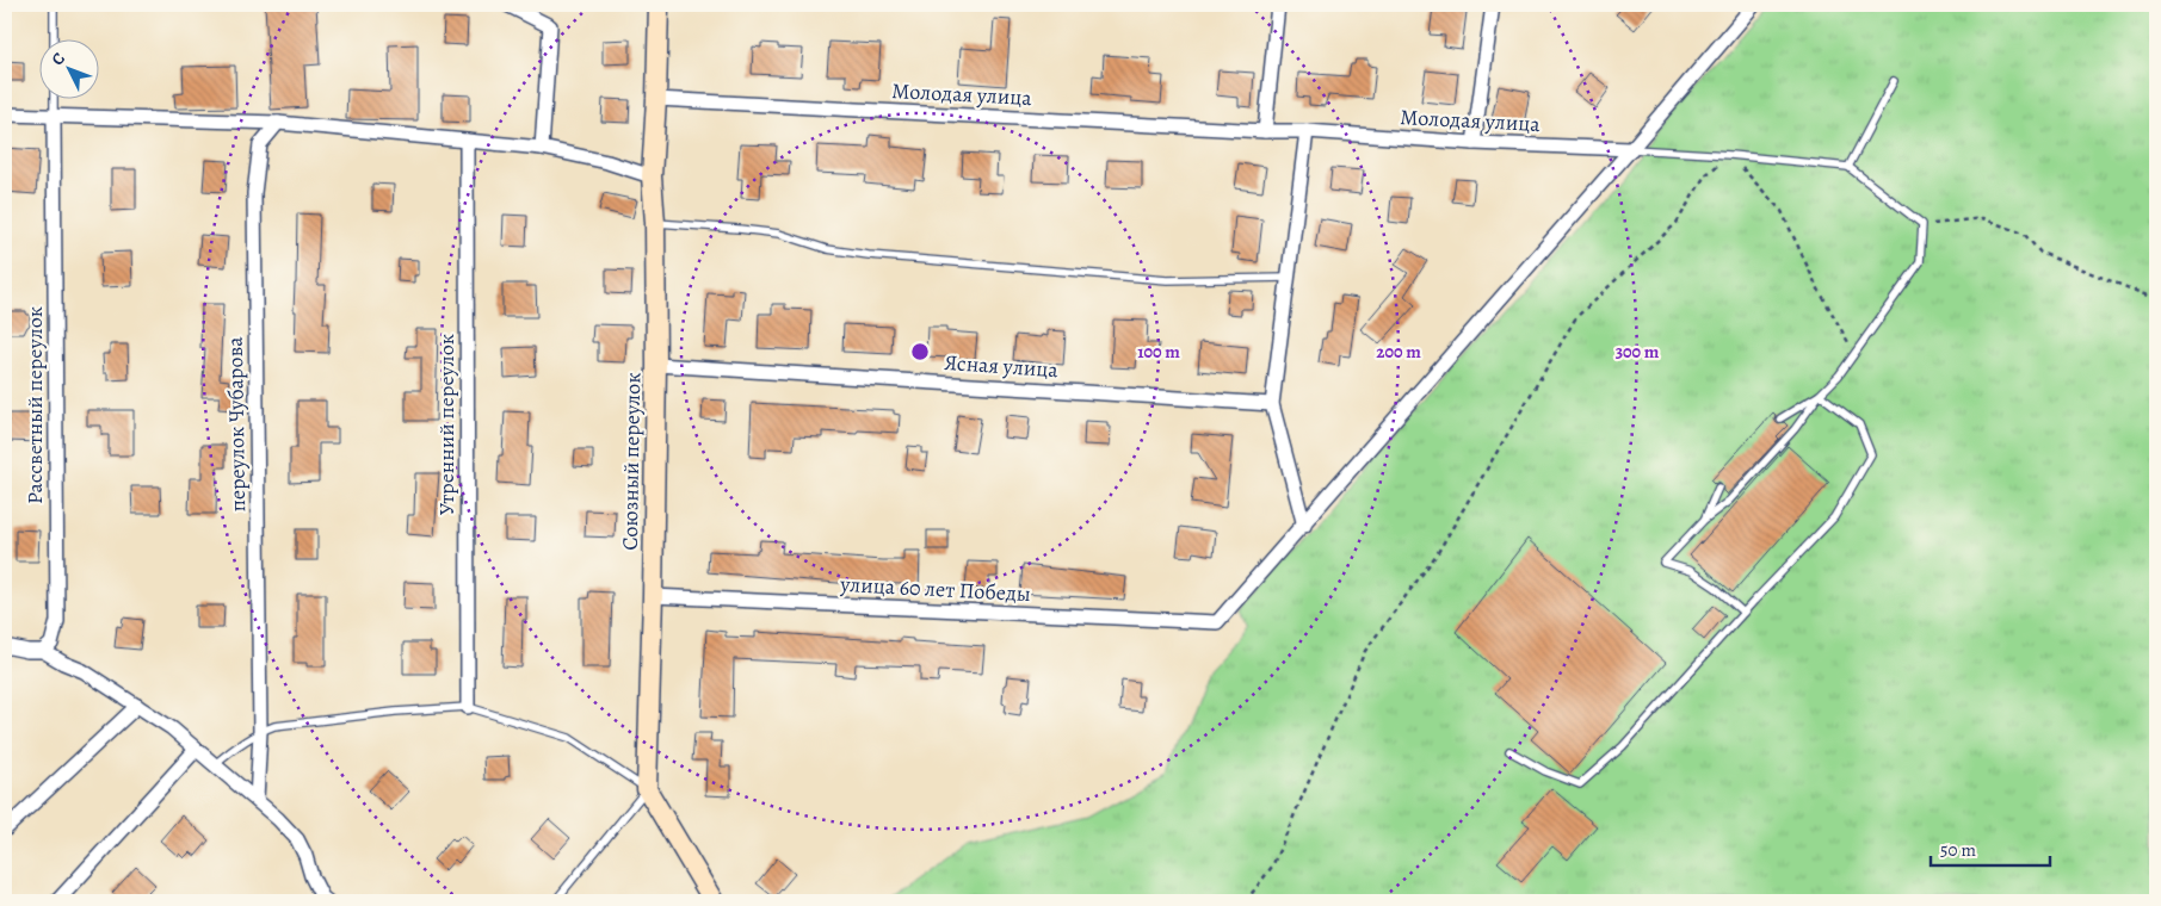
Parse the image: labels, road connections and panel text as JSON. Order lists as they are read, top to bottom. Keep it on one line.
{"streets":{"street":["Молодая улица","Ясная улица","Рассветный переулок","переулок Чубарова","Утренний переулок","Союзный переулок","улица 60 лет Победы"]},"crossings":[["Молодая улица","Союзный переулок"],["Ясная улица","Союзный переулок"],["Союзный переулок","улица 60 лет Победы"]],"scale_bar":"50 m","north":"top left","rings":["100 m","200 m","300 m"]}
